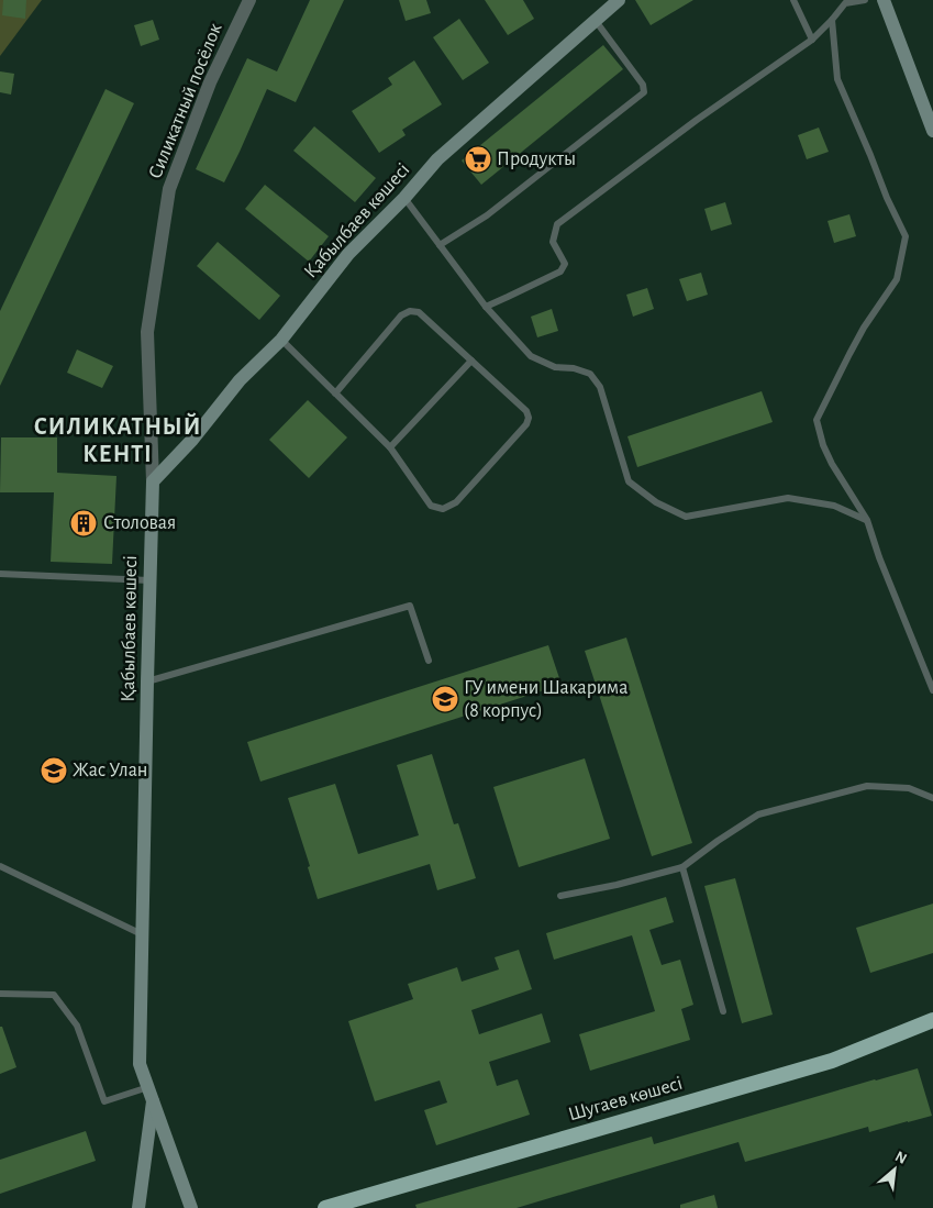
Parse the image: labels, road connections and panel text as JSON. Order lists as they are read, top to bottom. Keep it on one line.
{"streets":{"highway":["Шугаев көшесі"],"main road":["Қабылбаев көшесі"],"street":["Силикатный посёлок"]},"crossings":[["Силикатный посёлок","Қабылбаев көшесі"]],"districts":["СИЛИКАТНЫЙ КЕНТІ"],"places":{"supermarket":["Продукты"],"building":["Столовая"],"school or university":["ГУ имени Шакарима (8 корпус)","Жас Улан"]},"north":"top right"}
